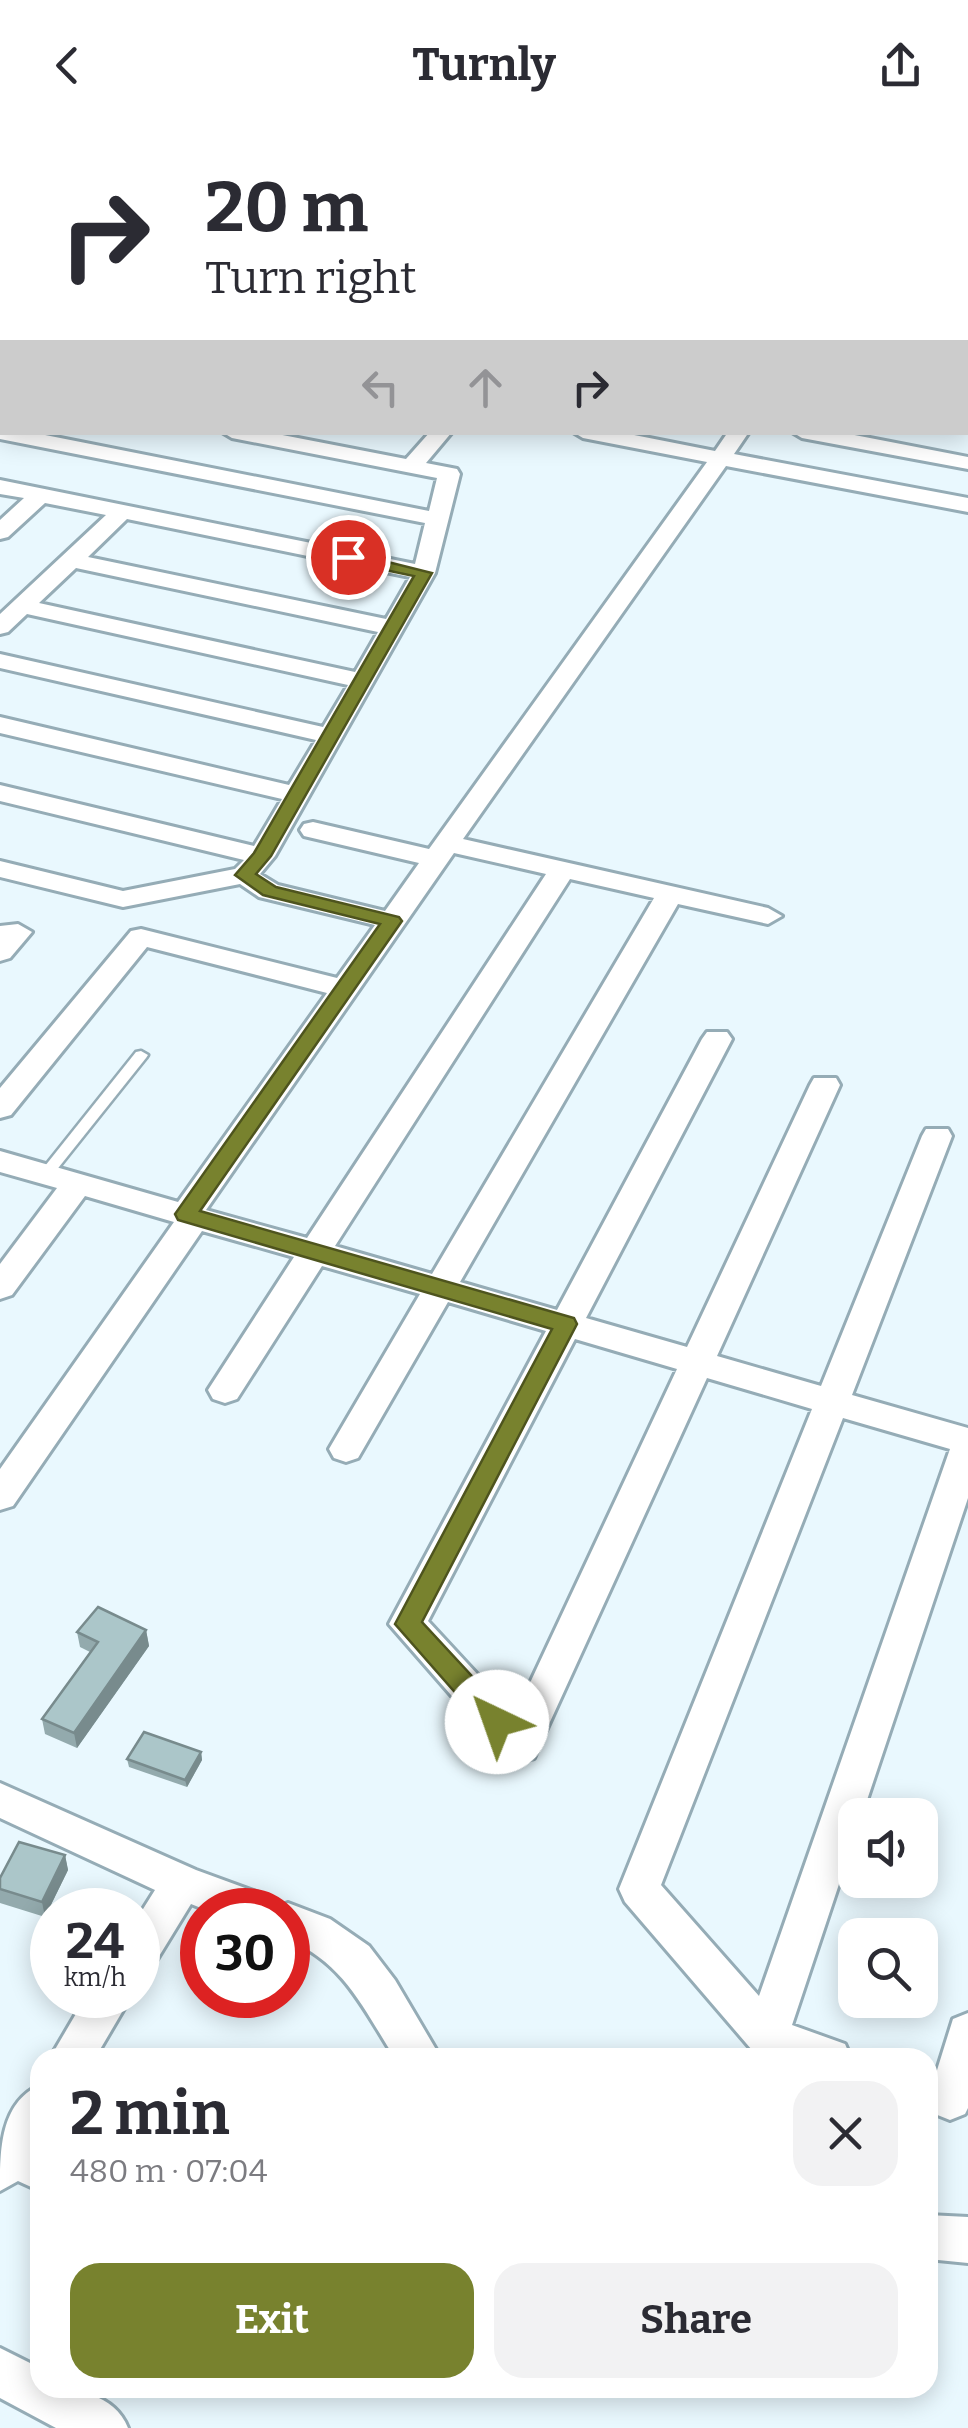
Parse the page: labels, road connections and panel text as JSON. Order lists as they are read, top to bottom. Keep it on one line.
{"page":{"header":"Turnly","turn":["20 m","Turn right"],"speed":"24 km/h","limit":"30","heading":["2 min","480 m · 07:04"],"buttons":["Exit","Share"]}}
